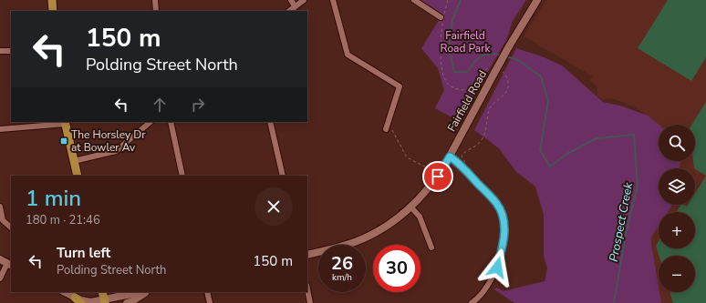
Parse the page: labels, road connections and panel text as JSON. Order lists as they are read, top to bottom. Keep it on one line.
{"streets":{"main road":["Fairfield Road"]},"water":["Prospect Creek"],"parks":["Fairfield Road Park"],"places":{"transit":["The Horsley Dr at Bowler Av"]},"page":{"turn":["150 m","Polding Street North"],"map_buttons":["+","−"],"heading":["1 min","180 m · 21:46"],"list":[{"name":"Turn left","note":"Polding Street North","value":"150 m"}],"speed":"26 km/h","limit":"30"}}
